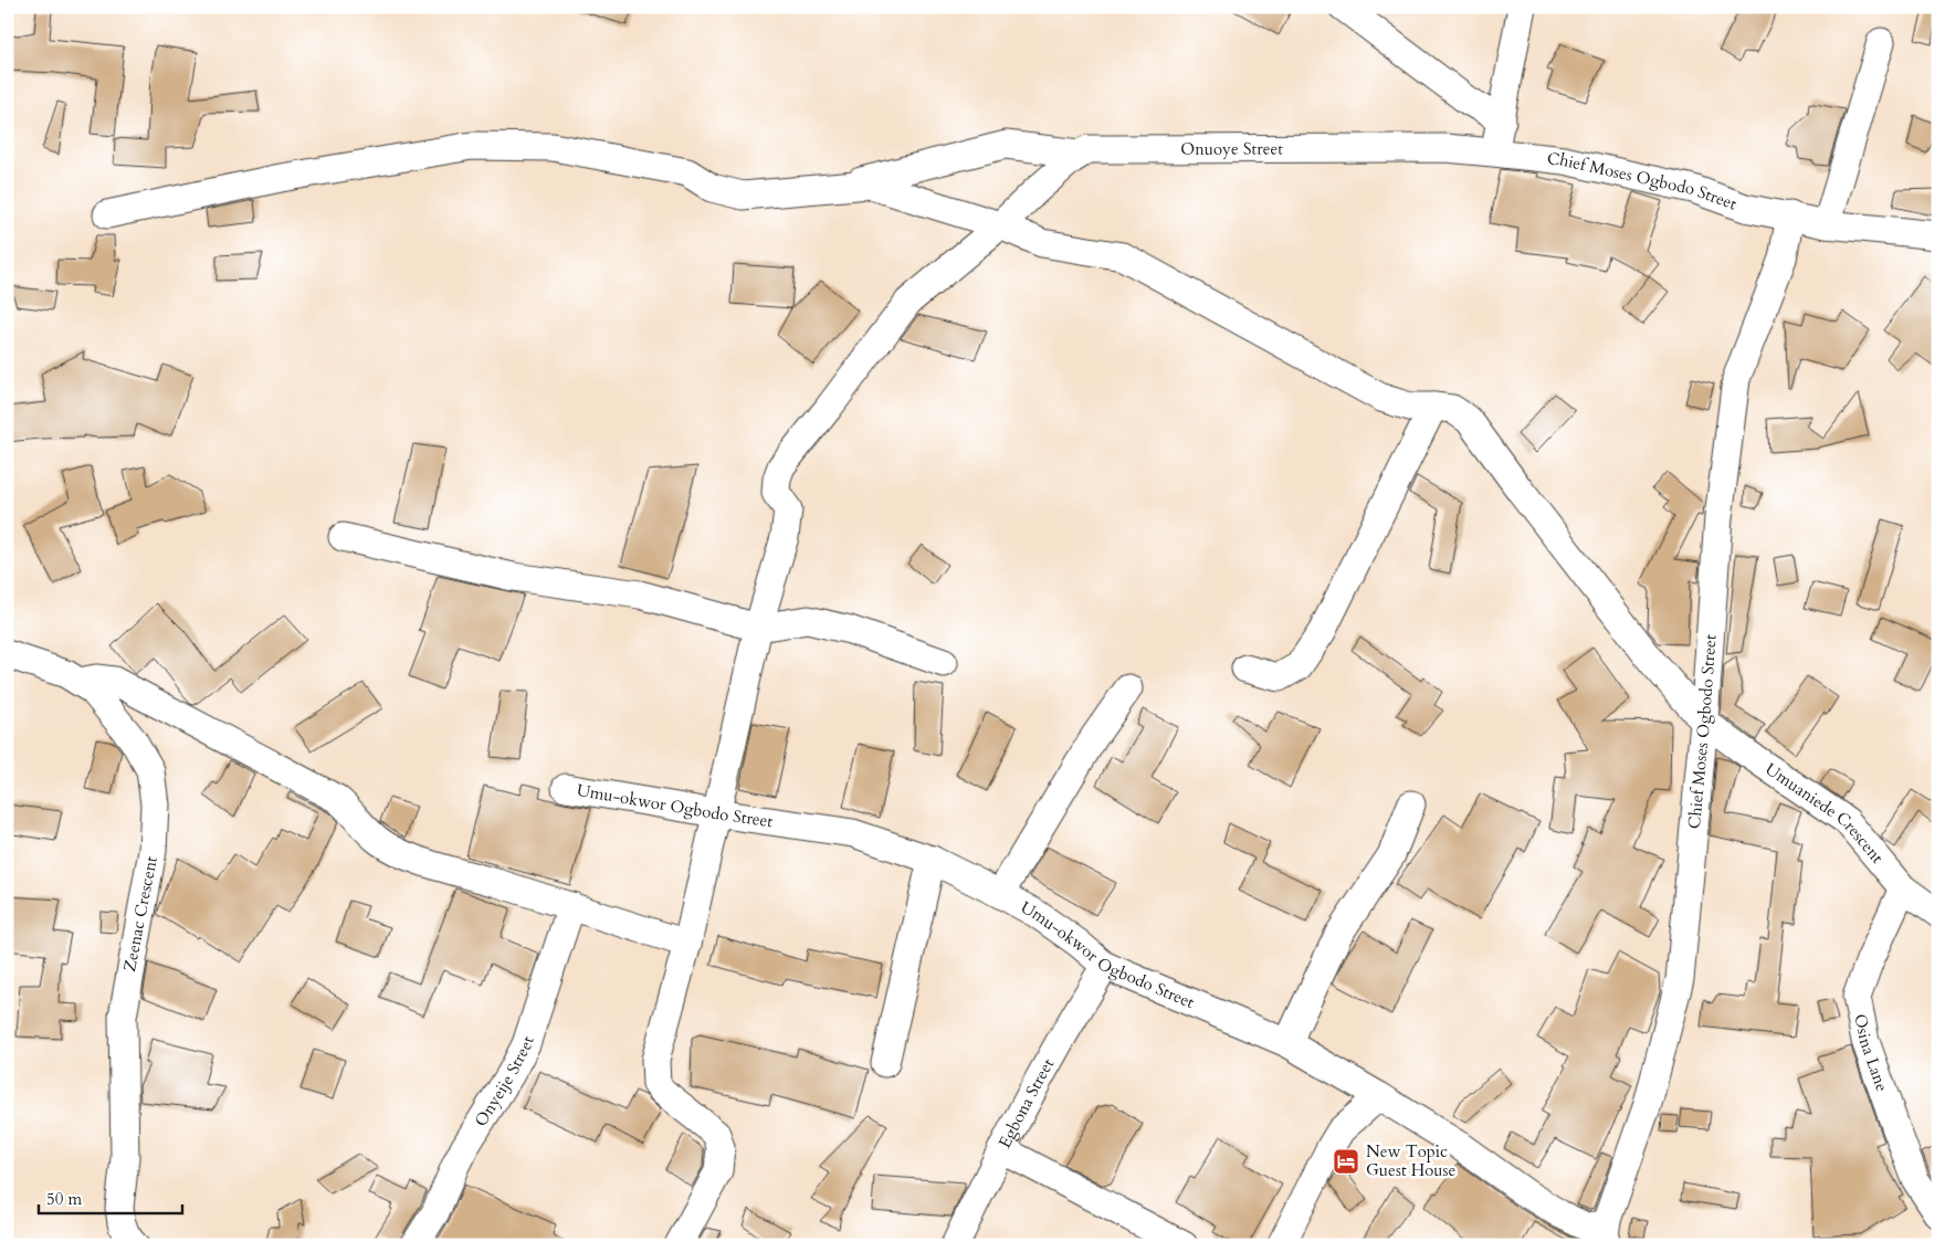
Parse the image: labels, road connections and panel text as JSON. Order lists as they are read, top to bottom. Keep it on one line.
{"streets":{"street":["Onuoye Street","Chief Moses Ogbodo Street","Umu-okwor Ogbodo Street","Umuaniede Crescent","Zeenac Crescent","Osina Lane","Onyeije Street","Egbona Street"]},"crossings":[["Onuoye Street","Chief Moses Ogbodo Street"],["Chief Moses Ogbodo Street","Umu-okwor Ogbodo Street"],["Chief Moses Ogbodo Street","Umuaniede Crescent"],["Umu-okwor Ogbodo Street","Egbona Street"],["Umuaniede Crescent","Osina Lane"]],"places":{"hotel":["New Topic Guest House"]},"scale_bar":"50 m"}
